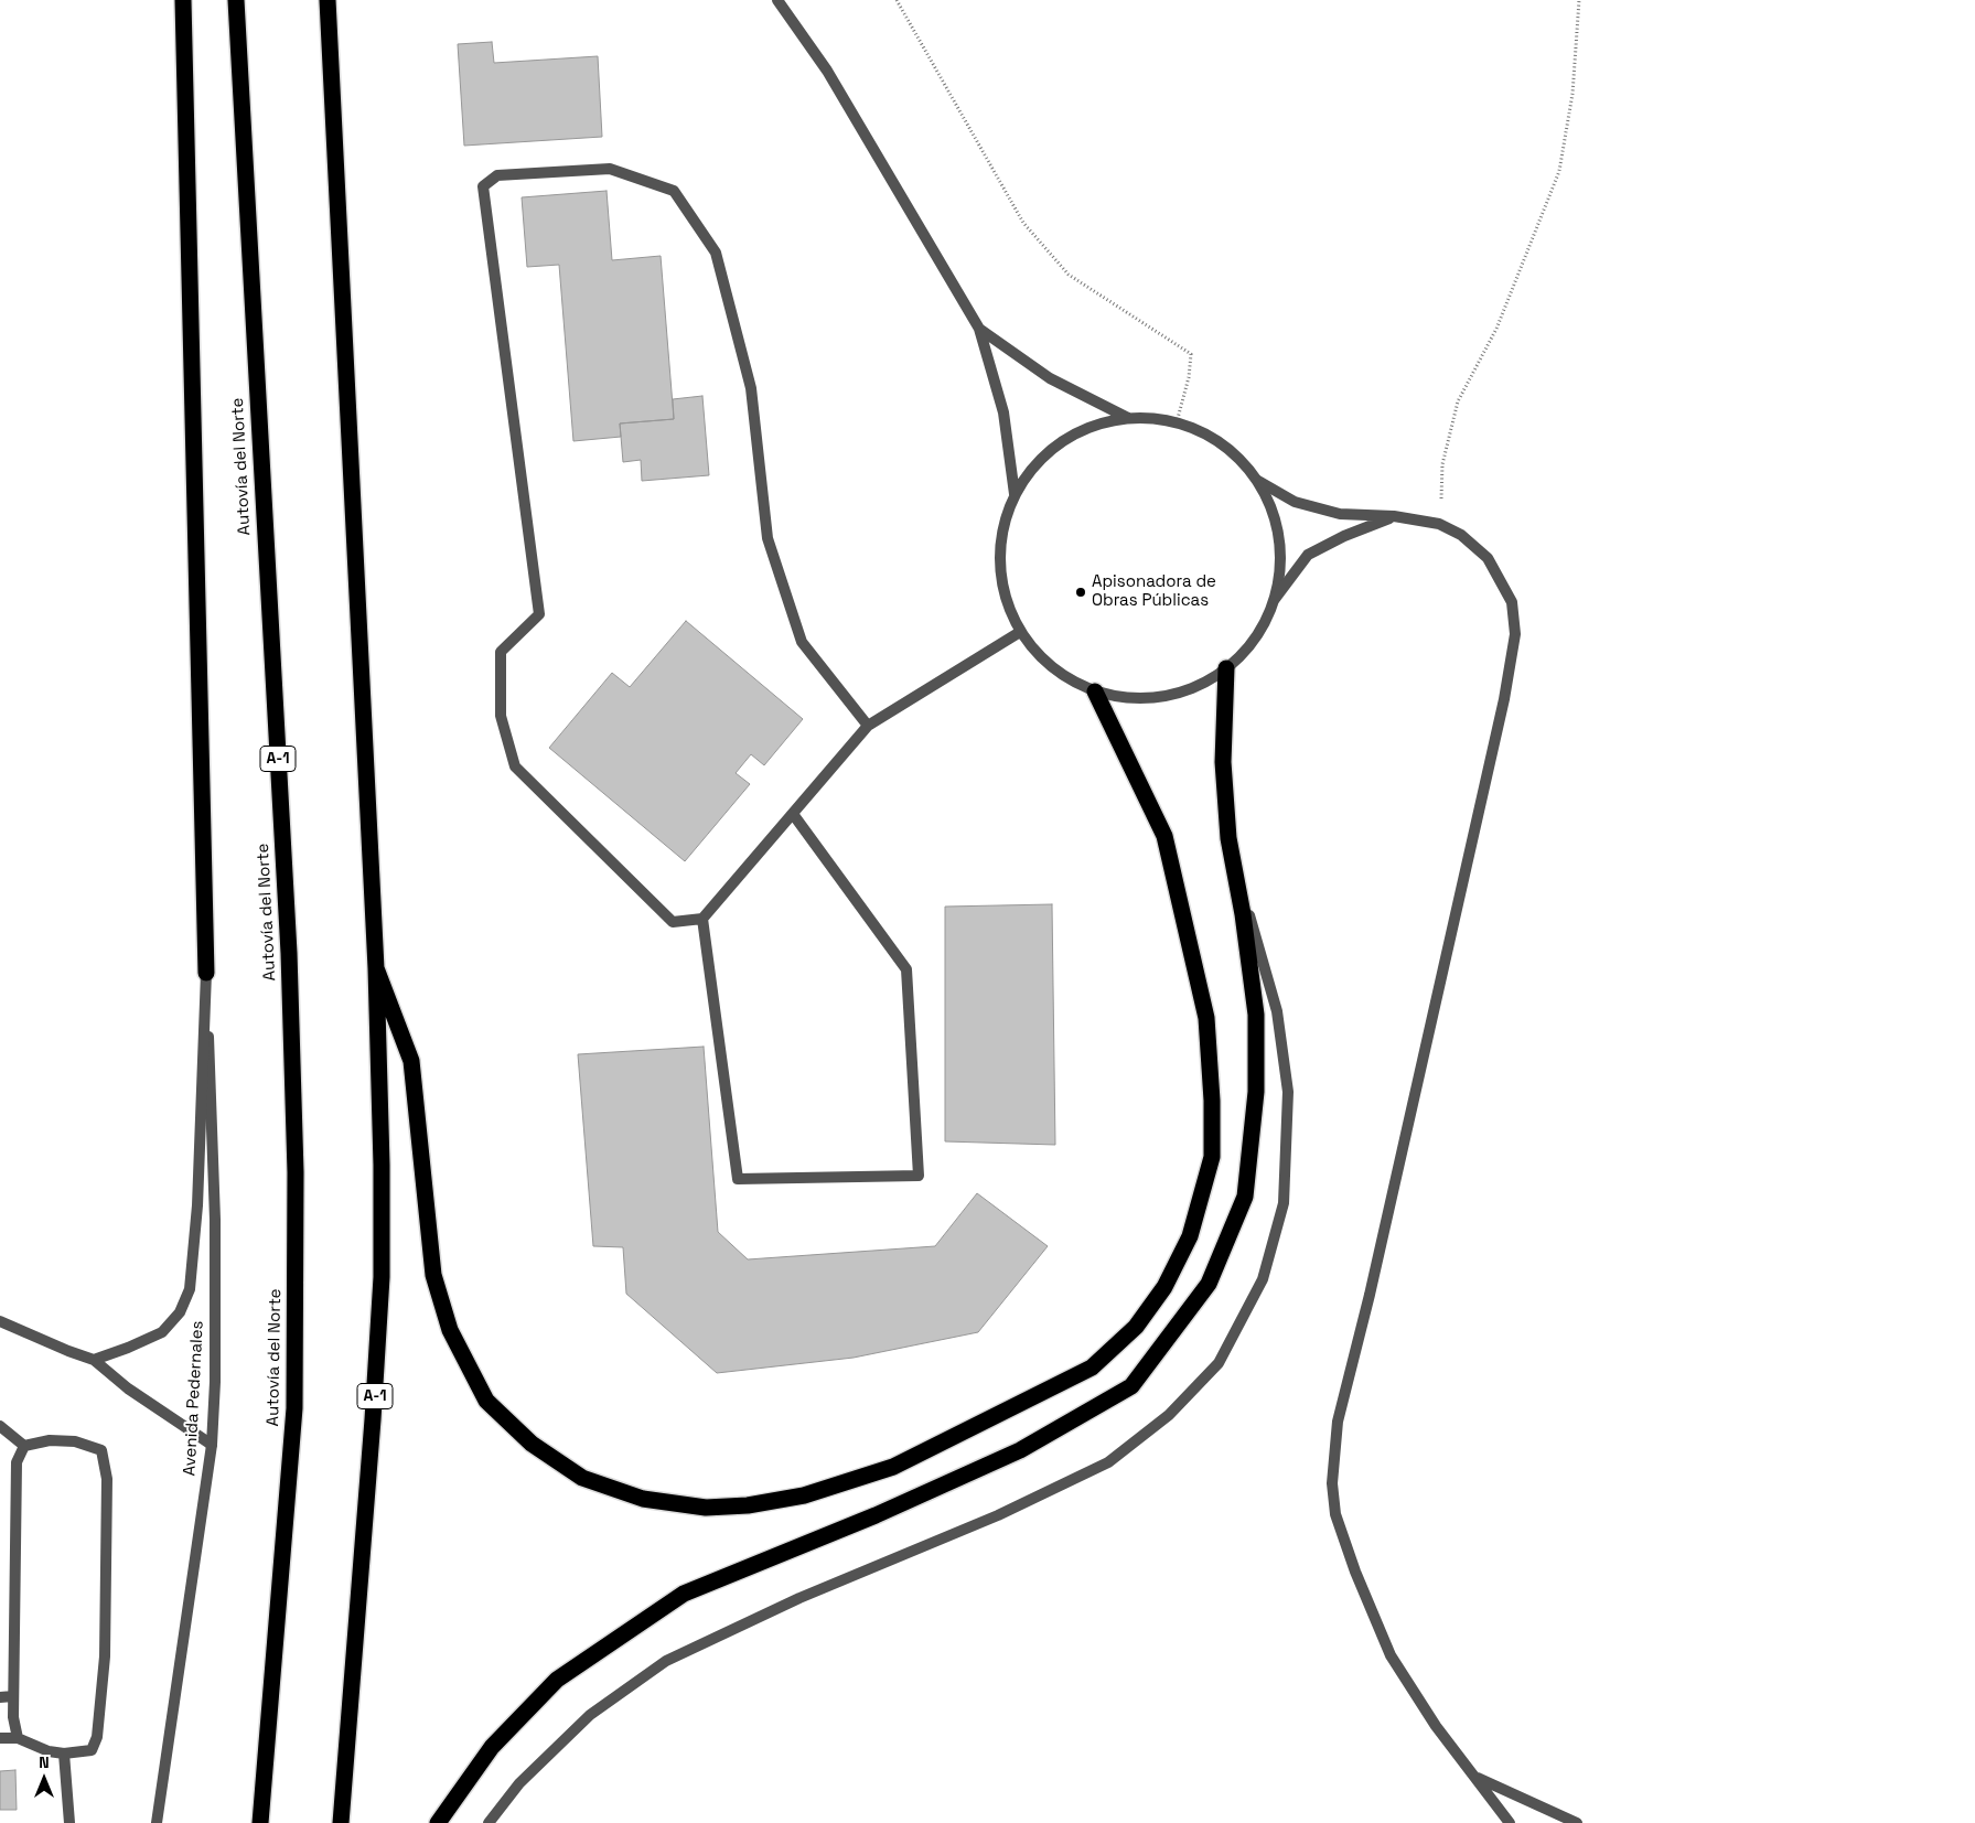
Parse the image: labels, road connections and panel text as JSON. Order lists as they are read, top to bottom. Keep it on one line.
{"streets":{"highway":["Autovía del Norte","A-1"],"street":["Avenida Pedernales"]},"places":["Apisonadora de Obras Públicas"],"north":"top"}
